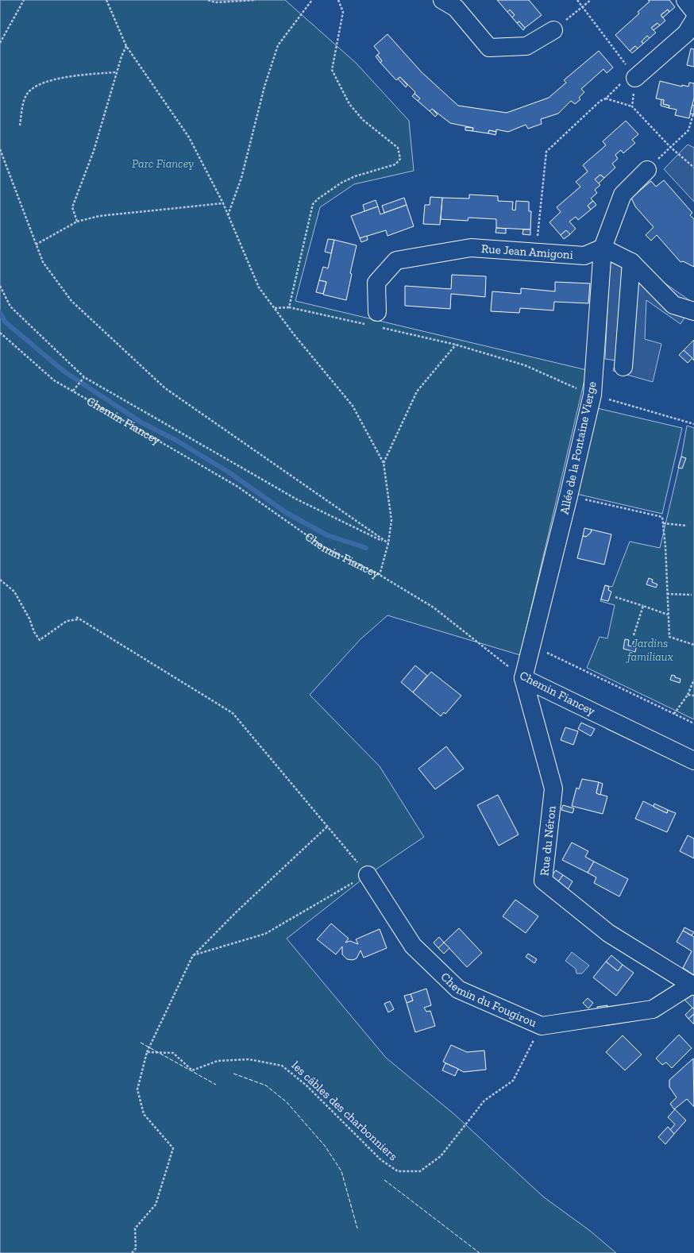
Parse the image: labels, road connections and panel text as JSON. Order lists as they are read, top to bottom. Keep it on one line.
{"streets":{"street":["Rue Jean Amigoni","Chemin Fiancey","Allée de la Fontaine Vierge","Rue du Néron","Chemin du Fougirou"],"path":["les câbles des charbonniers"]},"crossings":[["Rue Jean Amigoni","Allée de la Fontaine Vierge"],["Chemin Fiancey","Allée de la Fontaine Vierge"],["Chemin Fiancey","Rue du Néron"],["Allée de la Fontaine Vierge","Rue du Néron"],["Rue du Néron","Chemin du Fougirou"],["Chemin du Fougirou","les câbles des charbonniers"]],"parks":["Parc Fiancey","Jardins familiaux"]}
